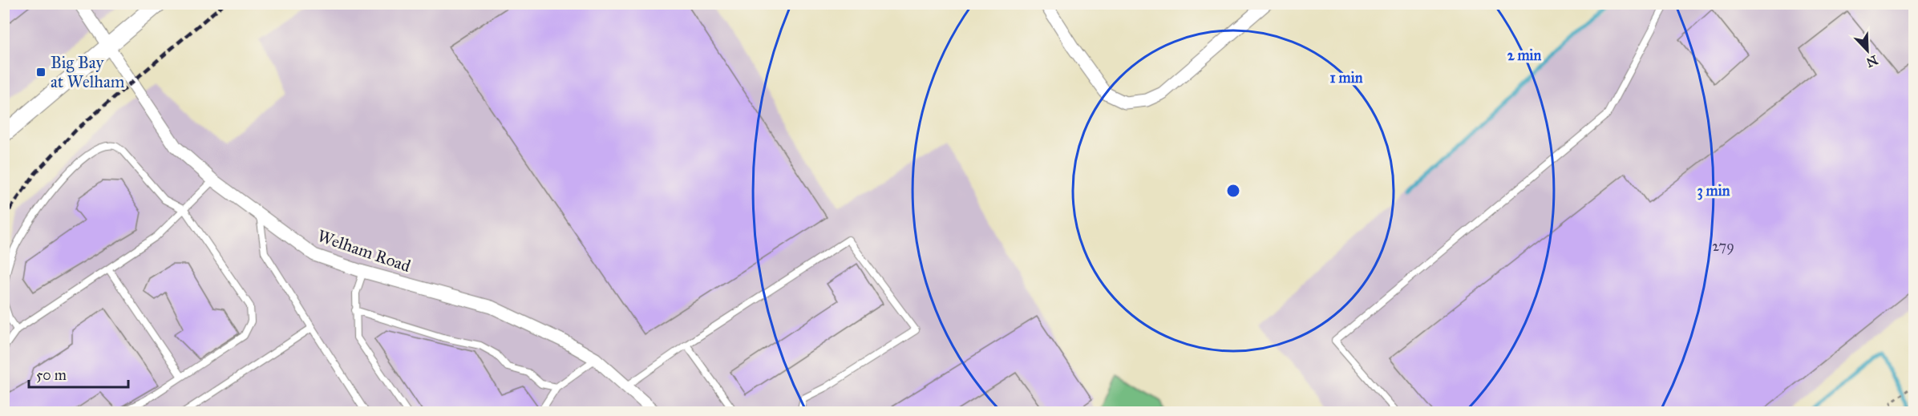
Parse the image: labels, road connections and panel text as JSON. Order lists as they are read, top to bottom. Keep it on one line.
{"streets":{"street":["Welham Road"]},"places":{"transit":["Big Bay at Welham"]},"house_numbers":["279"],"scale_bar":"50 m","north":"bottom right","rings":["2 min","1 min","3 min"]}
